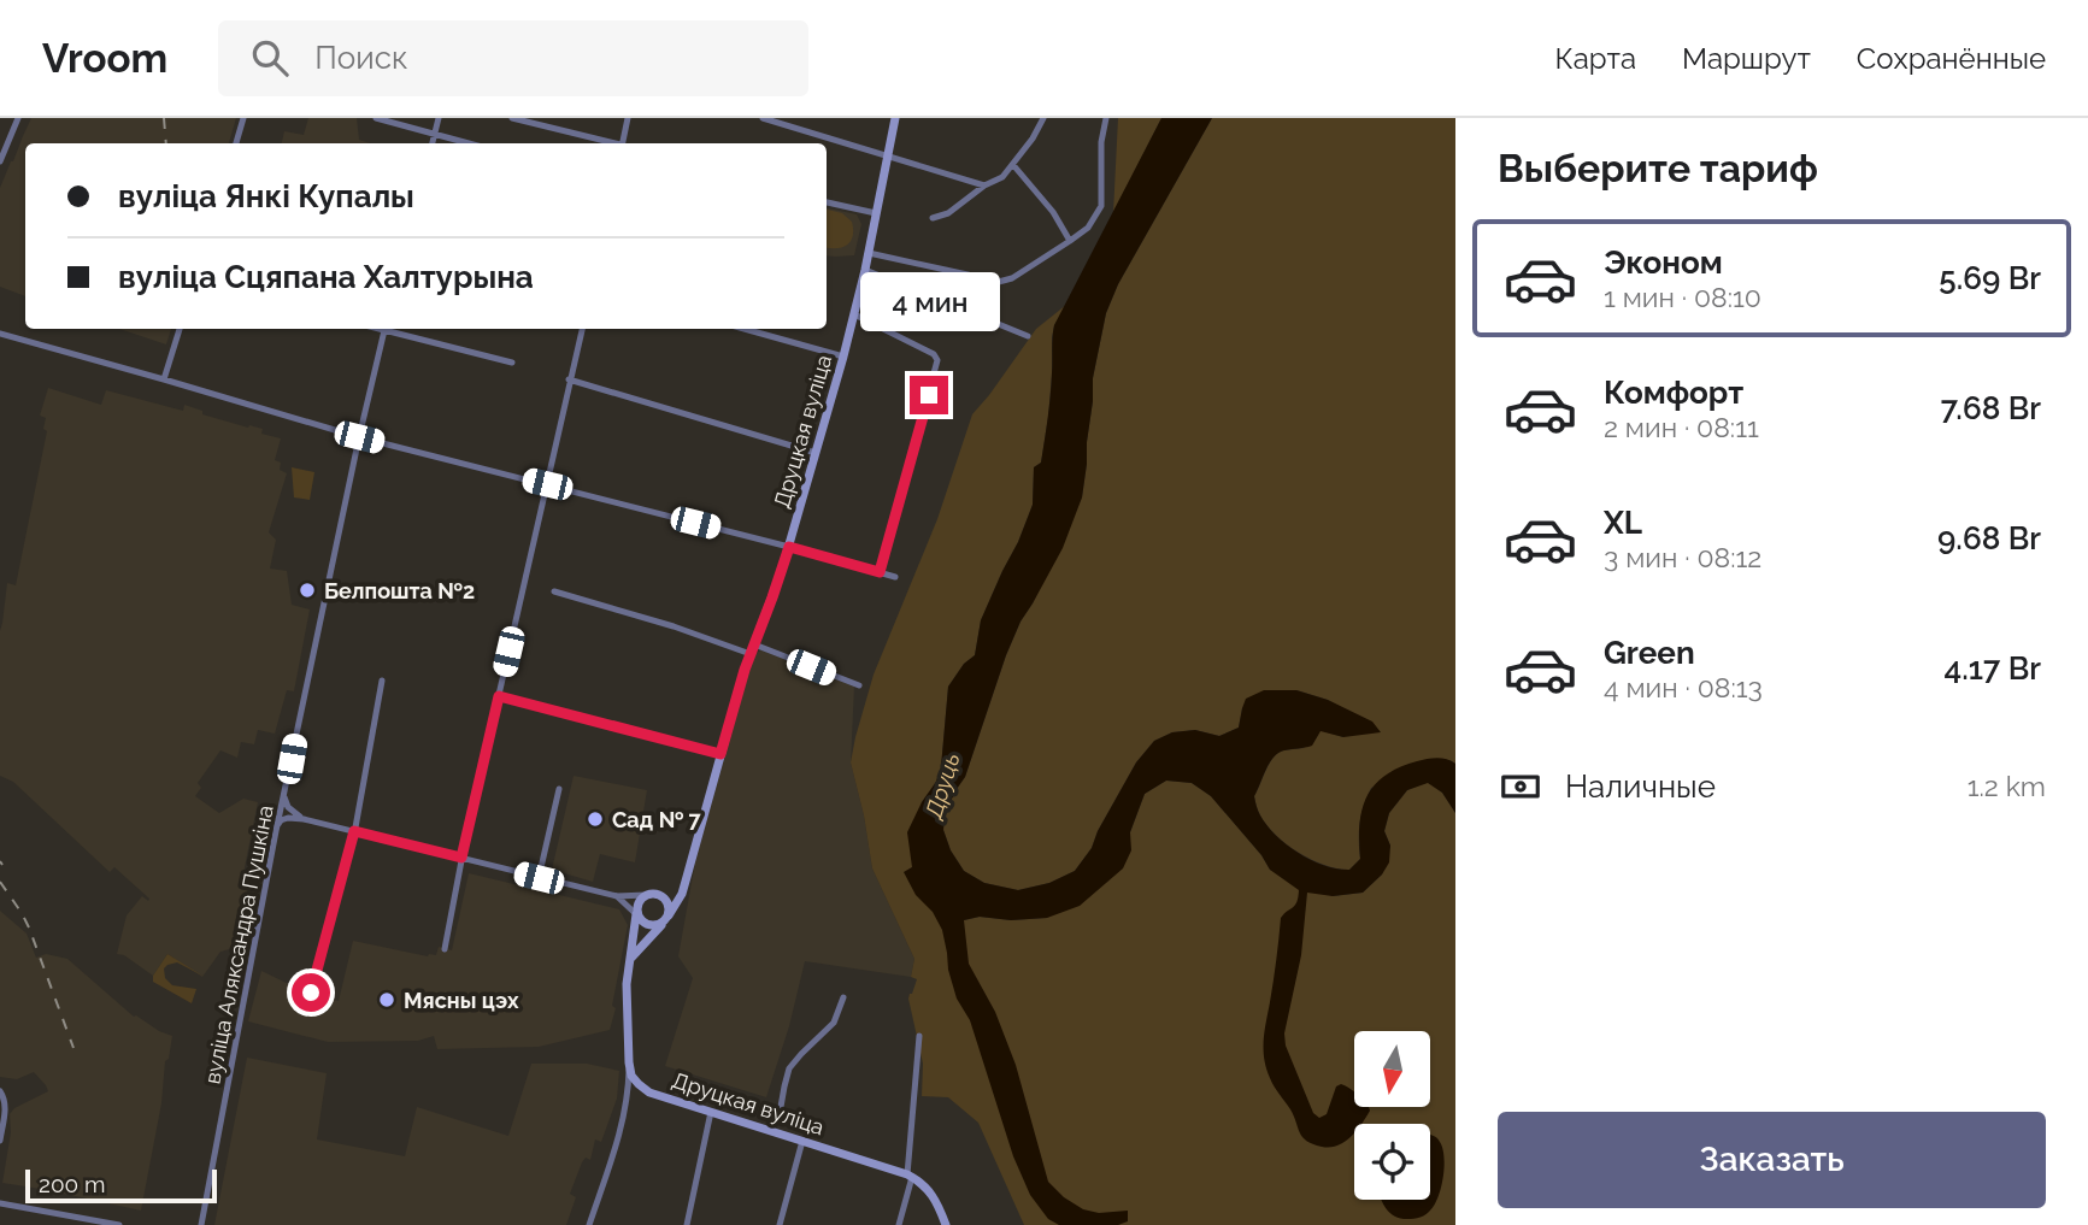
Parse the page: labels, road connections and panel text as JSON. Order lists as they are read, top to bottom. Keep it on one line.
{"streets":{"main road":["Друцкая вуліца"],"street":["вуліца Аляксандра Пушкіна"]},"water":["Друць"],"places":["Белпошта №2","Сад № 7","Мясны цэх"],"scale_bar":"200 m","north":"bottom","page":{"header":"Vroom","search":"Поиск","nav":["Карта","Маршрут","Сохранённые"],"heading":"Выберите тариф","banner":["вуліца Янкі Купалы","вуліца Сцяпана Халтурына"],"list":[{"name":"Эконом","note":"1 мин · 08:10","value":"5.69 Br"},{"name":"Комфорт","note":"2 мин · 08:11","value":"7.68 Br"},{"name":"XL","note":"3 мин · 08:12","value":"9.68 Br"},{"name":"Green","note":"4 мин · 08:13","value":"4.17 Br"}],"bubble":"4 мин","pay":["Наличные","1.2 km"],"buttons":"Заказать","scale":"200 m"}}
